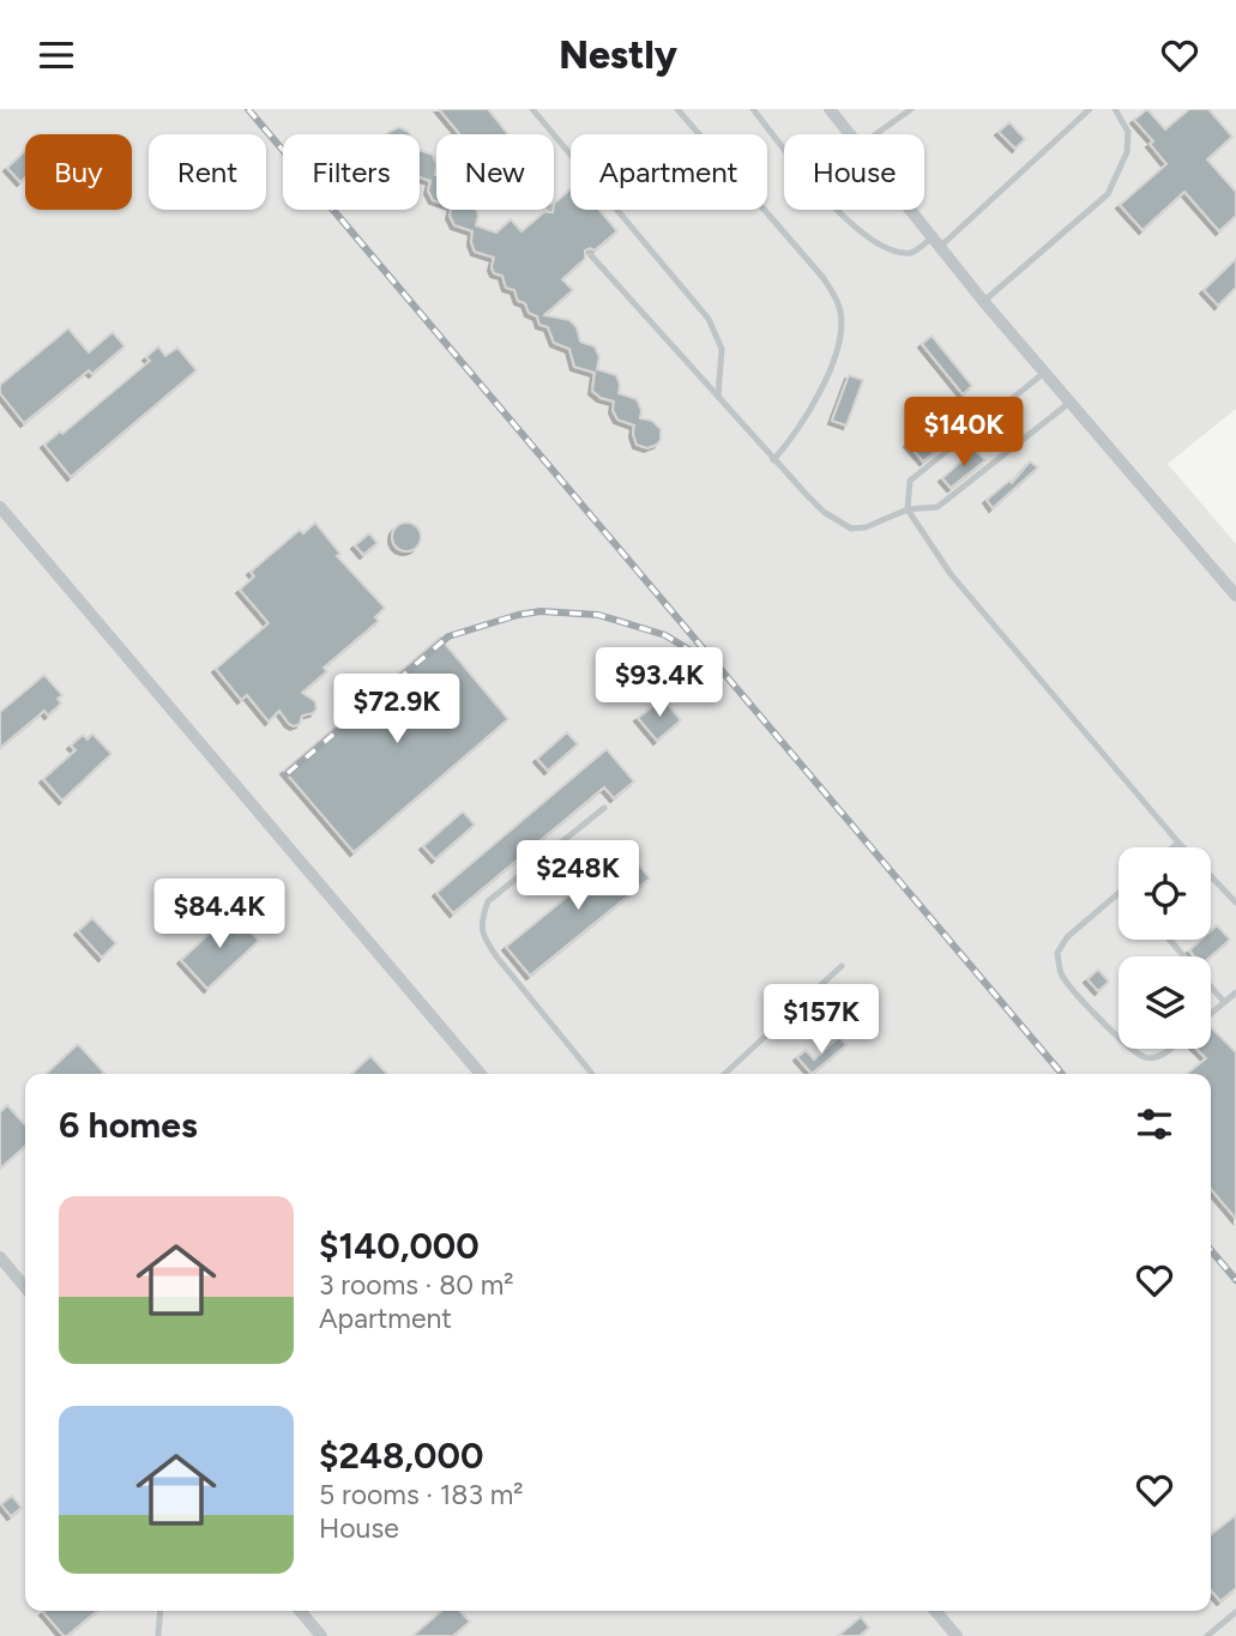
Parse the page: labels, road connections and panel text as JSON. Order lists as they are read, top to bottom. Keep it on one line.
{"page":{"header":"Nestly","chip":["Buy","Rent","Filters","New","Apartment","House"],"price":["$140K","$93.4K","$72.9K","$248K","$84.4K","$157K"],"heading":"6 homes","list":[{"name":"$140,000","note":"3 rooms · 80 m² · Apartment"},{"name":"$248,000","note":"5 rooms · 183 m² · House"}]}}
